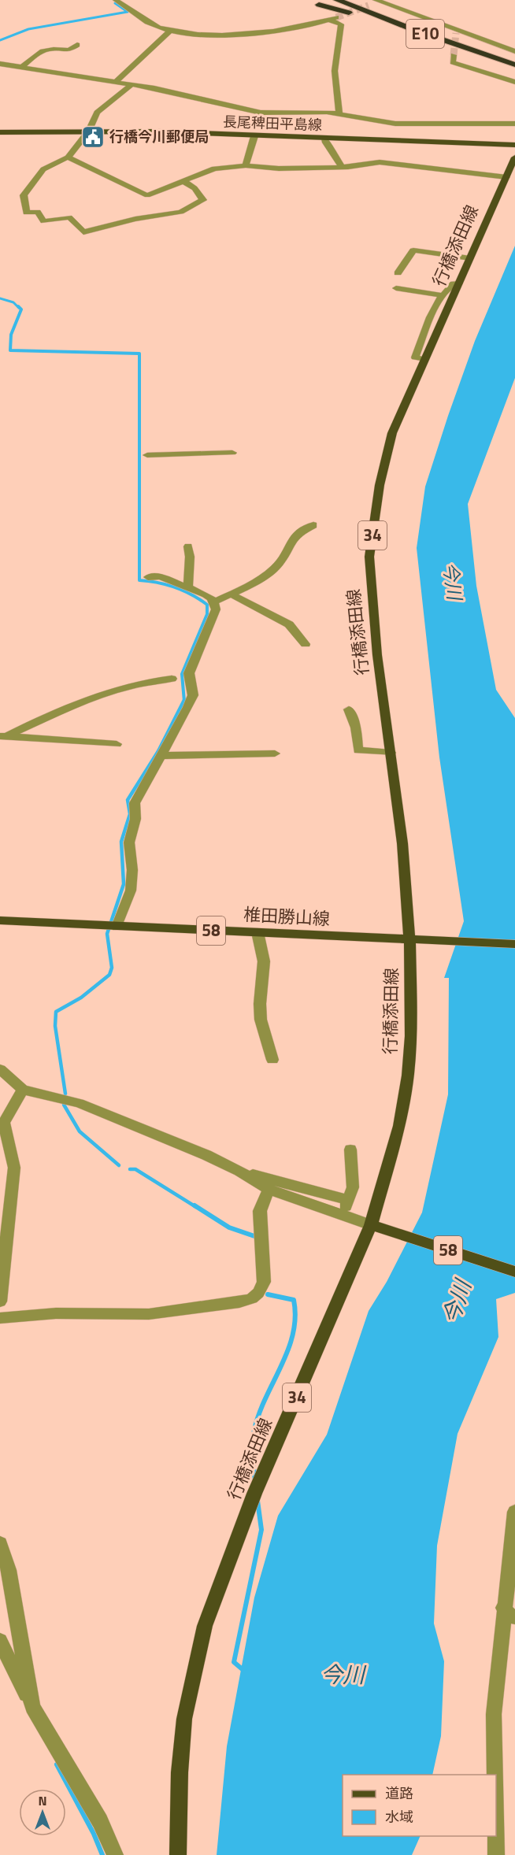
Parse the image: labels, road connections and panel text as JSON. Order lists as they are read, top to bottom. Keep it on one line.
{"streets":{"highway":["E10"],"main road":["長尾稗田平島線","行橋添田線","34","椎田勝山線","58"]},"crossings":[["行橋添田線","椎田勝山線"],["行橋添田線","58"]],"water":["今川"],"places":{"public building":["行橋今川郵便局"]},"legend":["道路","水域"],"north":"top"}
